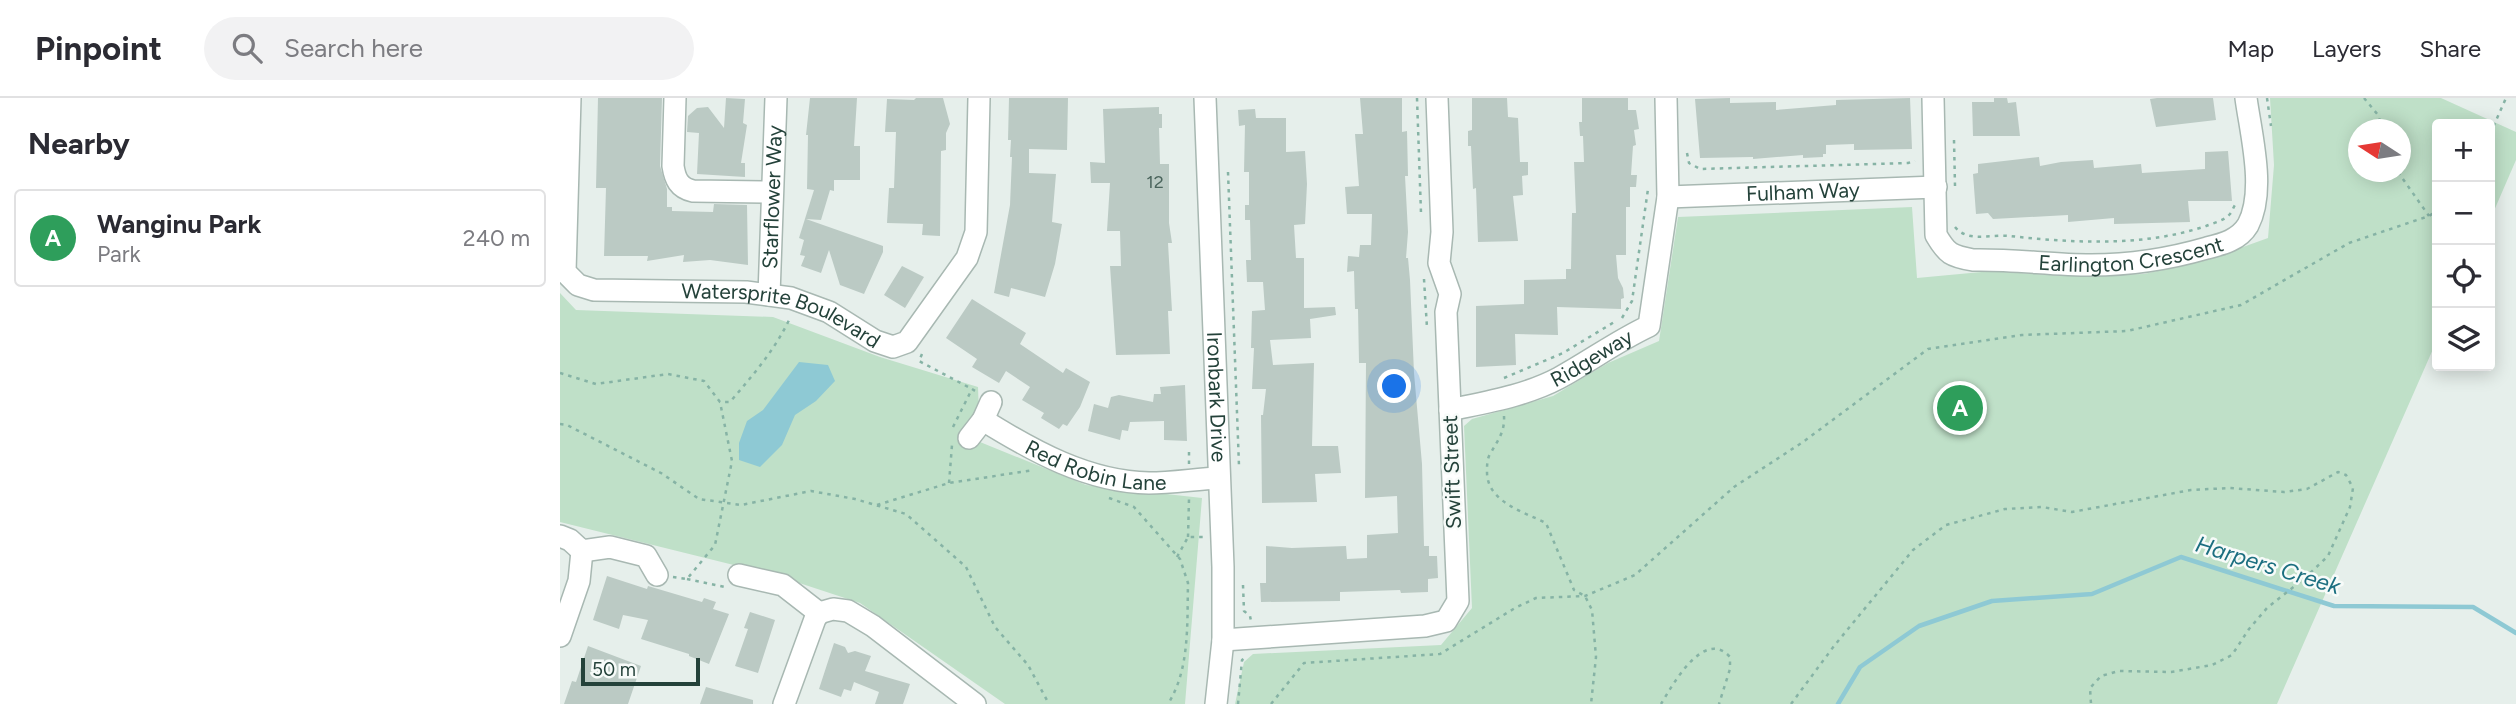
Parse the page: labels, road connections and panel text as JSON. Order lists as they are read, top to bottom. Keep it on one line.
{"streets":{"street":["Fulham Way","Starflower Way","Earlington Crescent","Watersprite Boulevard","Ridgeway","Ironbark Drive","Red Robin Lane","Swift Street"]},"crossings":[["Fulham Way","Earlington Crescent"],["Fulham Way","Ridgeway"],["Starflower Way","Watersprite Boulevard"],["Ridgeway","Swift Street"],["Ironbark Drive","Red Robin Lane"],["Ironbark Drive","Swift Street"]],"water":["Harpers Creek"],"house_numbers":["12"],"scale_bar":"50 m","north":"left","page":{"header":"Pinpoint","search":"Search here","nav":["Map","Layers","Share"],"heading":"Nearby","map_buttons":["+","−"],"list":[{"mark":"A","name":"Wanginu Park","note":"Park","value":"240 m"}],"pins":"A","scale":"50 m"}}
